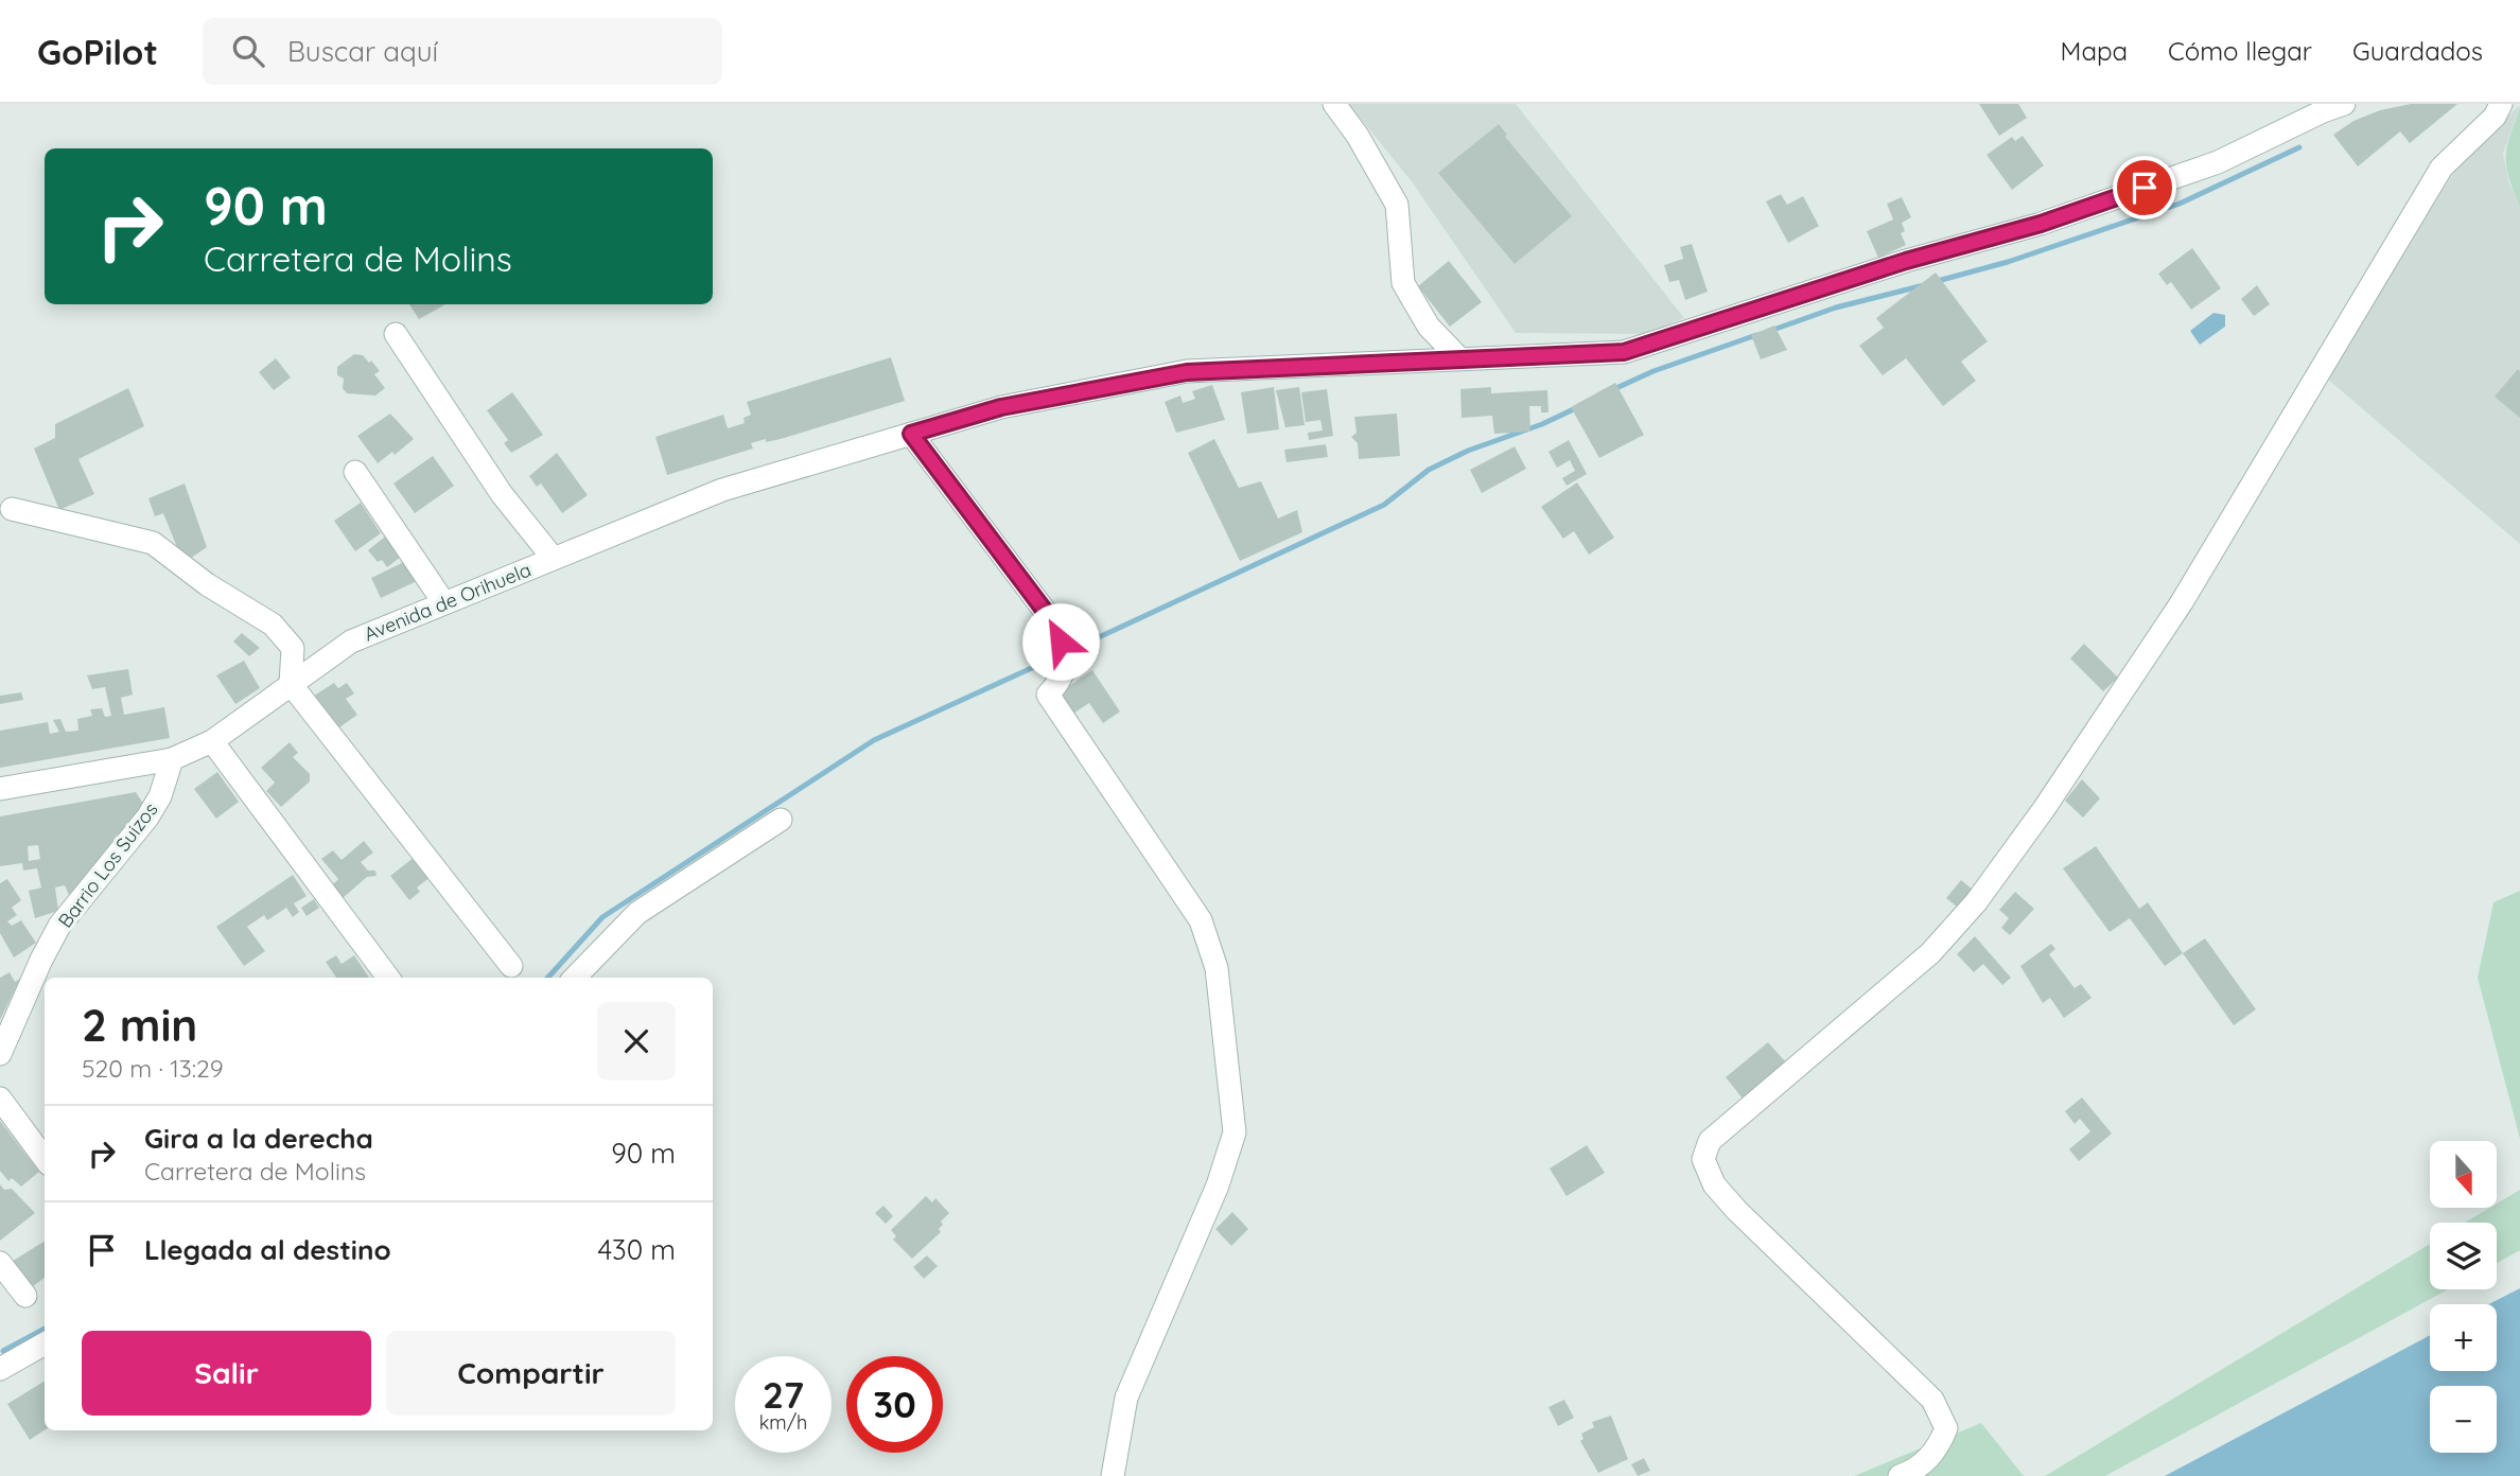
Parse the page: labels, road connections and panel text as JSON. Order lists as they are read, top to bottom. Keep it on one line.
{"streets":{"street":["Avenida de Orihuela","Barrio Los Suizos"]},"crossings":[["Avenida de Orihuela","Barrio Los Suizos"]],"north":"bottom","page":{"header":"GoPilot","search":"Buscar aquí","nav":["Mapa","Cómo llegar","Guardados"],"turn":["90 m","Carretera de Molins"],"heading":["2 min","520 m · 13:29"],"list":[{"name":"Gira a la derecha","note":"Carretera de Molins","value":"90 m"},{"name":"Llegada al destino","value":"430 m"}],"map_buttons":["+","−"],"buttons":["Salir","Compartir"],"speed":"27 km/h","limit":"30"}}
